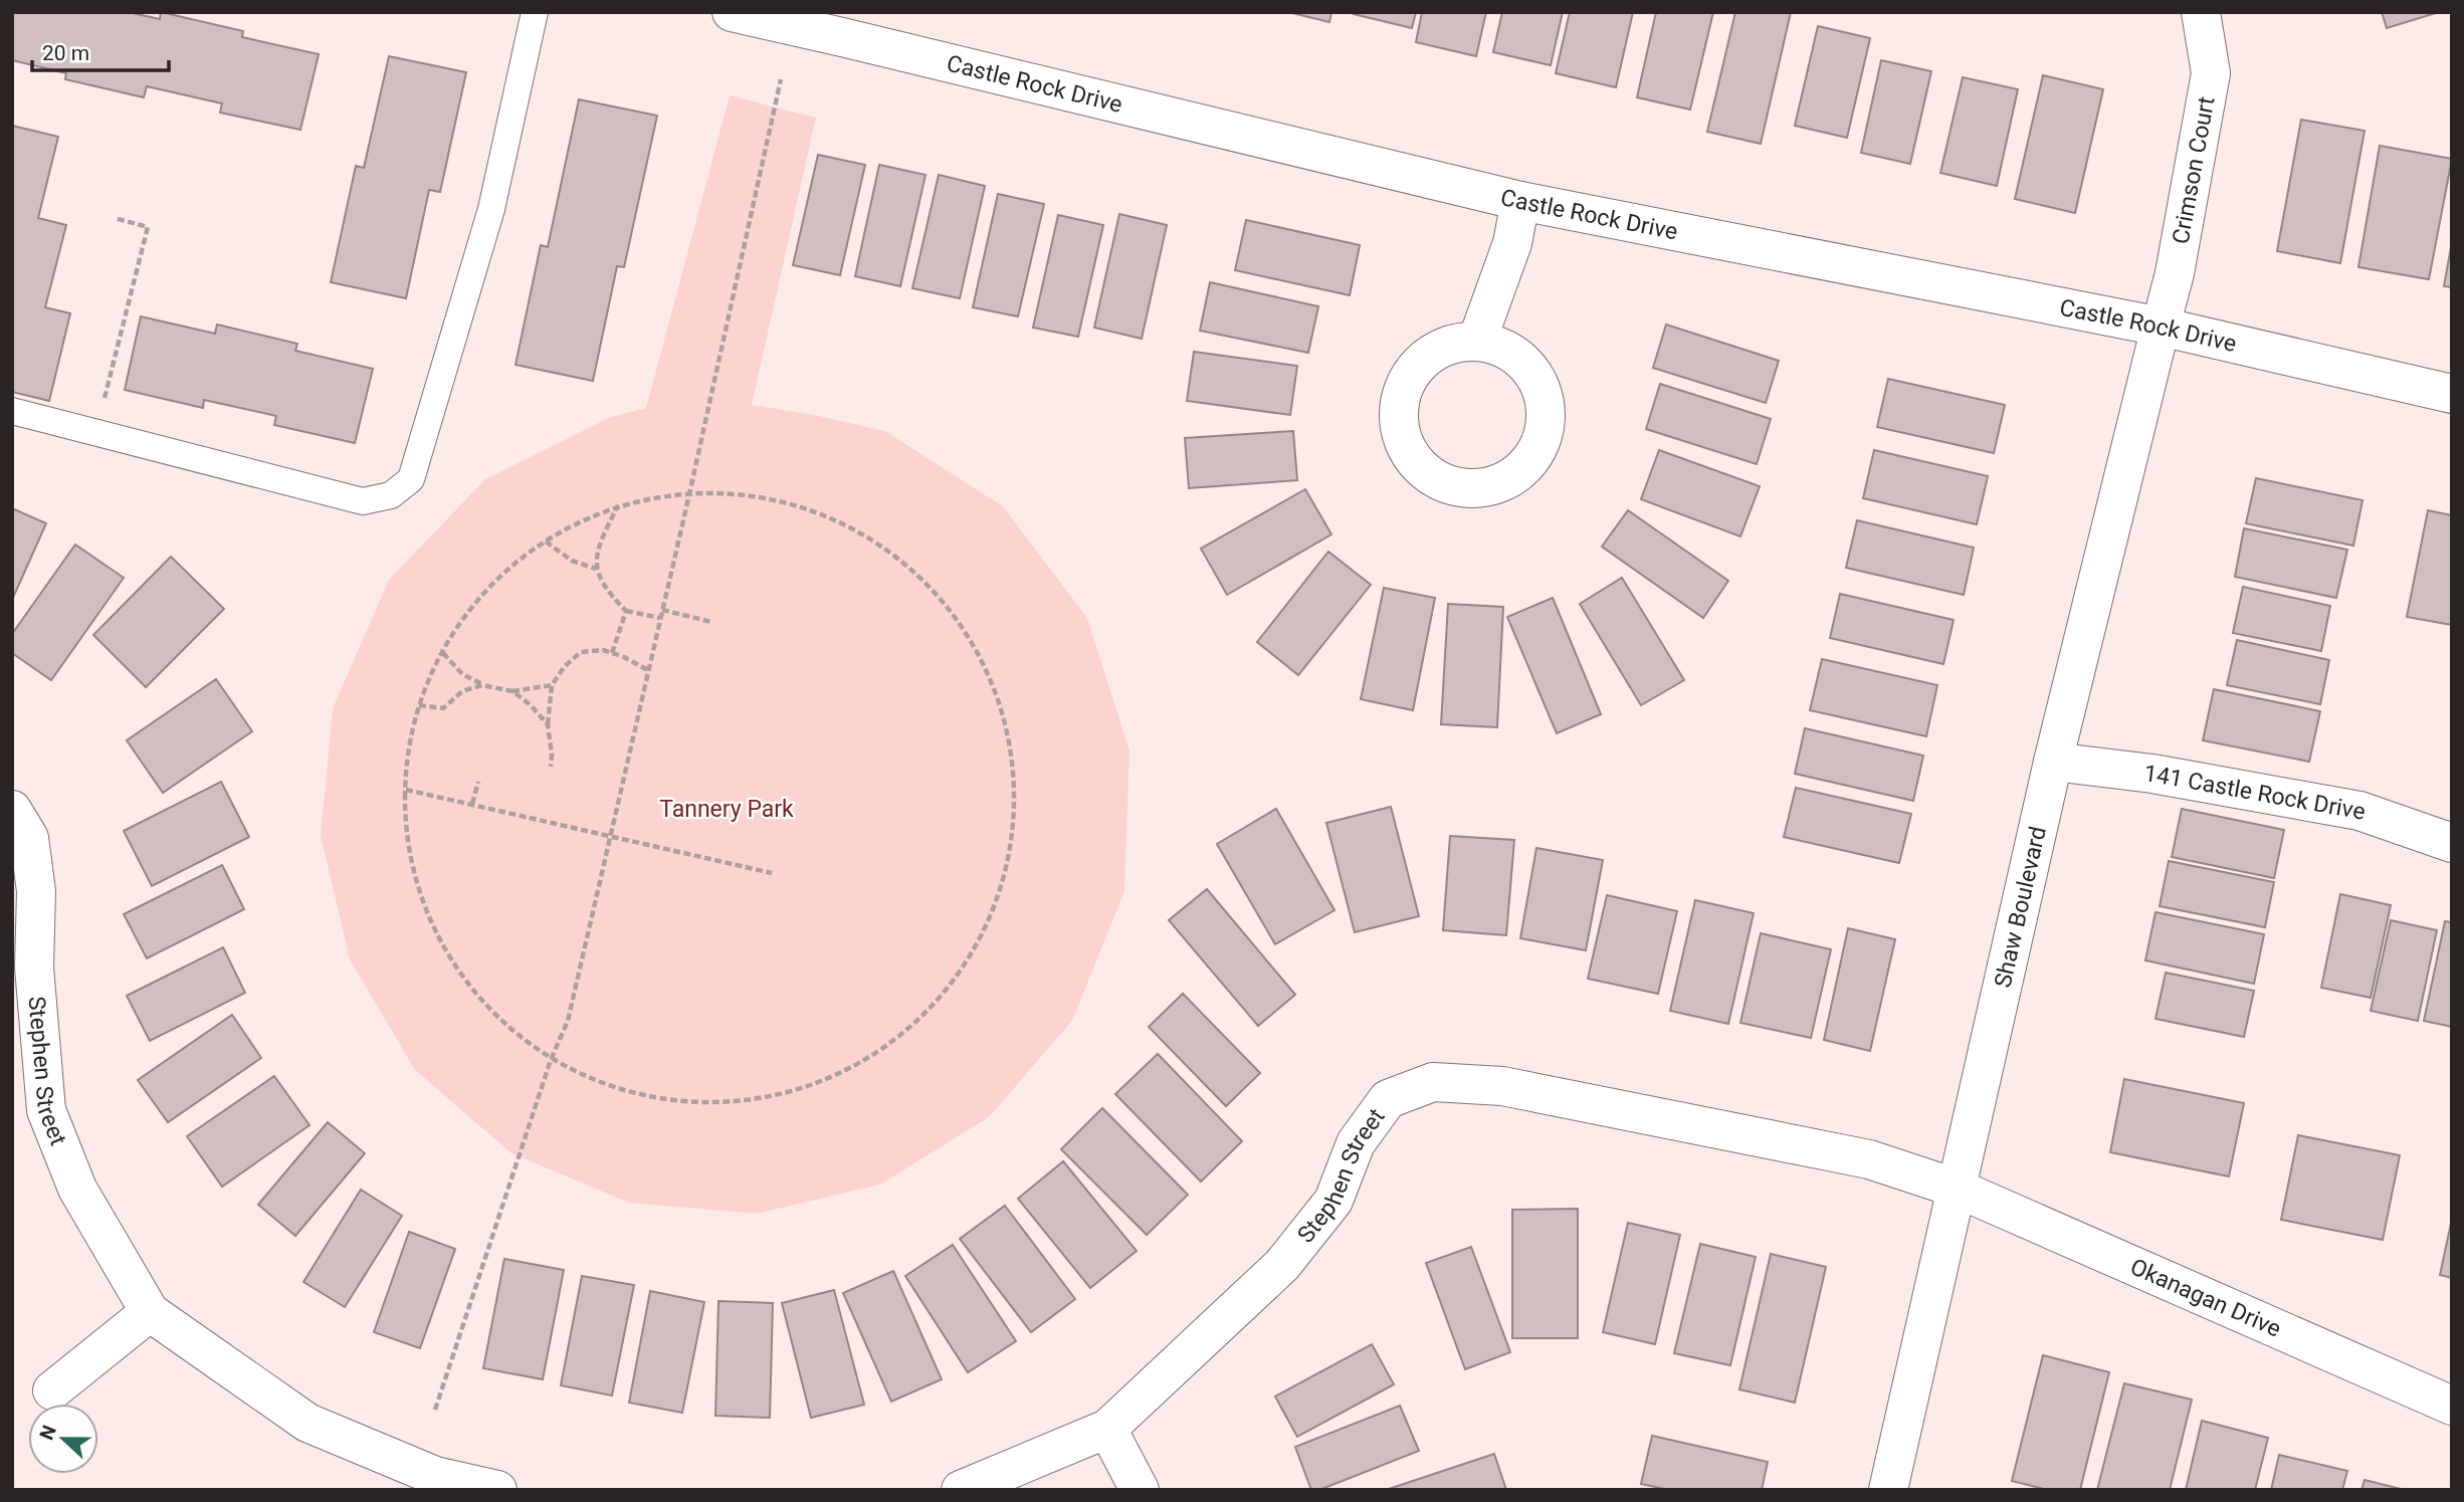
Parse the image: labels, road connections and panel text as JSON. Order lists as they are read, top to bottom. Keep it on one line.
{"streets":{"street":["Castle Rock Drive","Crimson Court","141 Castle Rock Drive","Shaw Boulevard","Stephen Street","Okanagan Drive"]},"crossings":[["Castle Rock Drive","Crimson Court"],["Castle Rock Drive","Shaw Boulevard"],["Crimson Court","Shaw Boulevard"],["141 Castle Rock Drive","Shaw Boulevard"],["Shaw Boulevard","Stephen Street"],["Shaw Boulevard","Okanagan Drive"],["Stephen Street","Okanagan Drive"]],"parks":["Tannery Park"],"scale_bar":"20 m","north":"left"}
